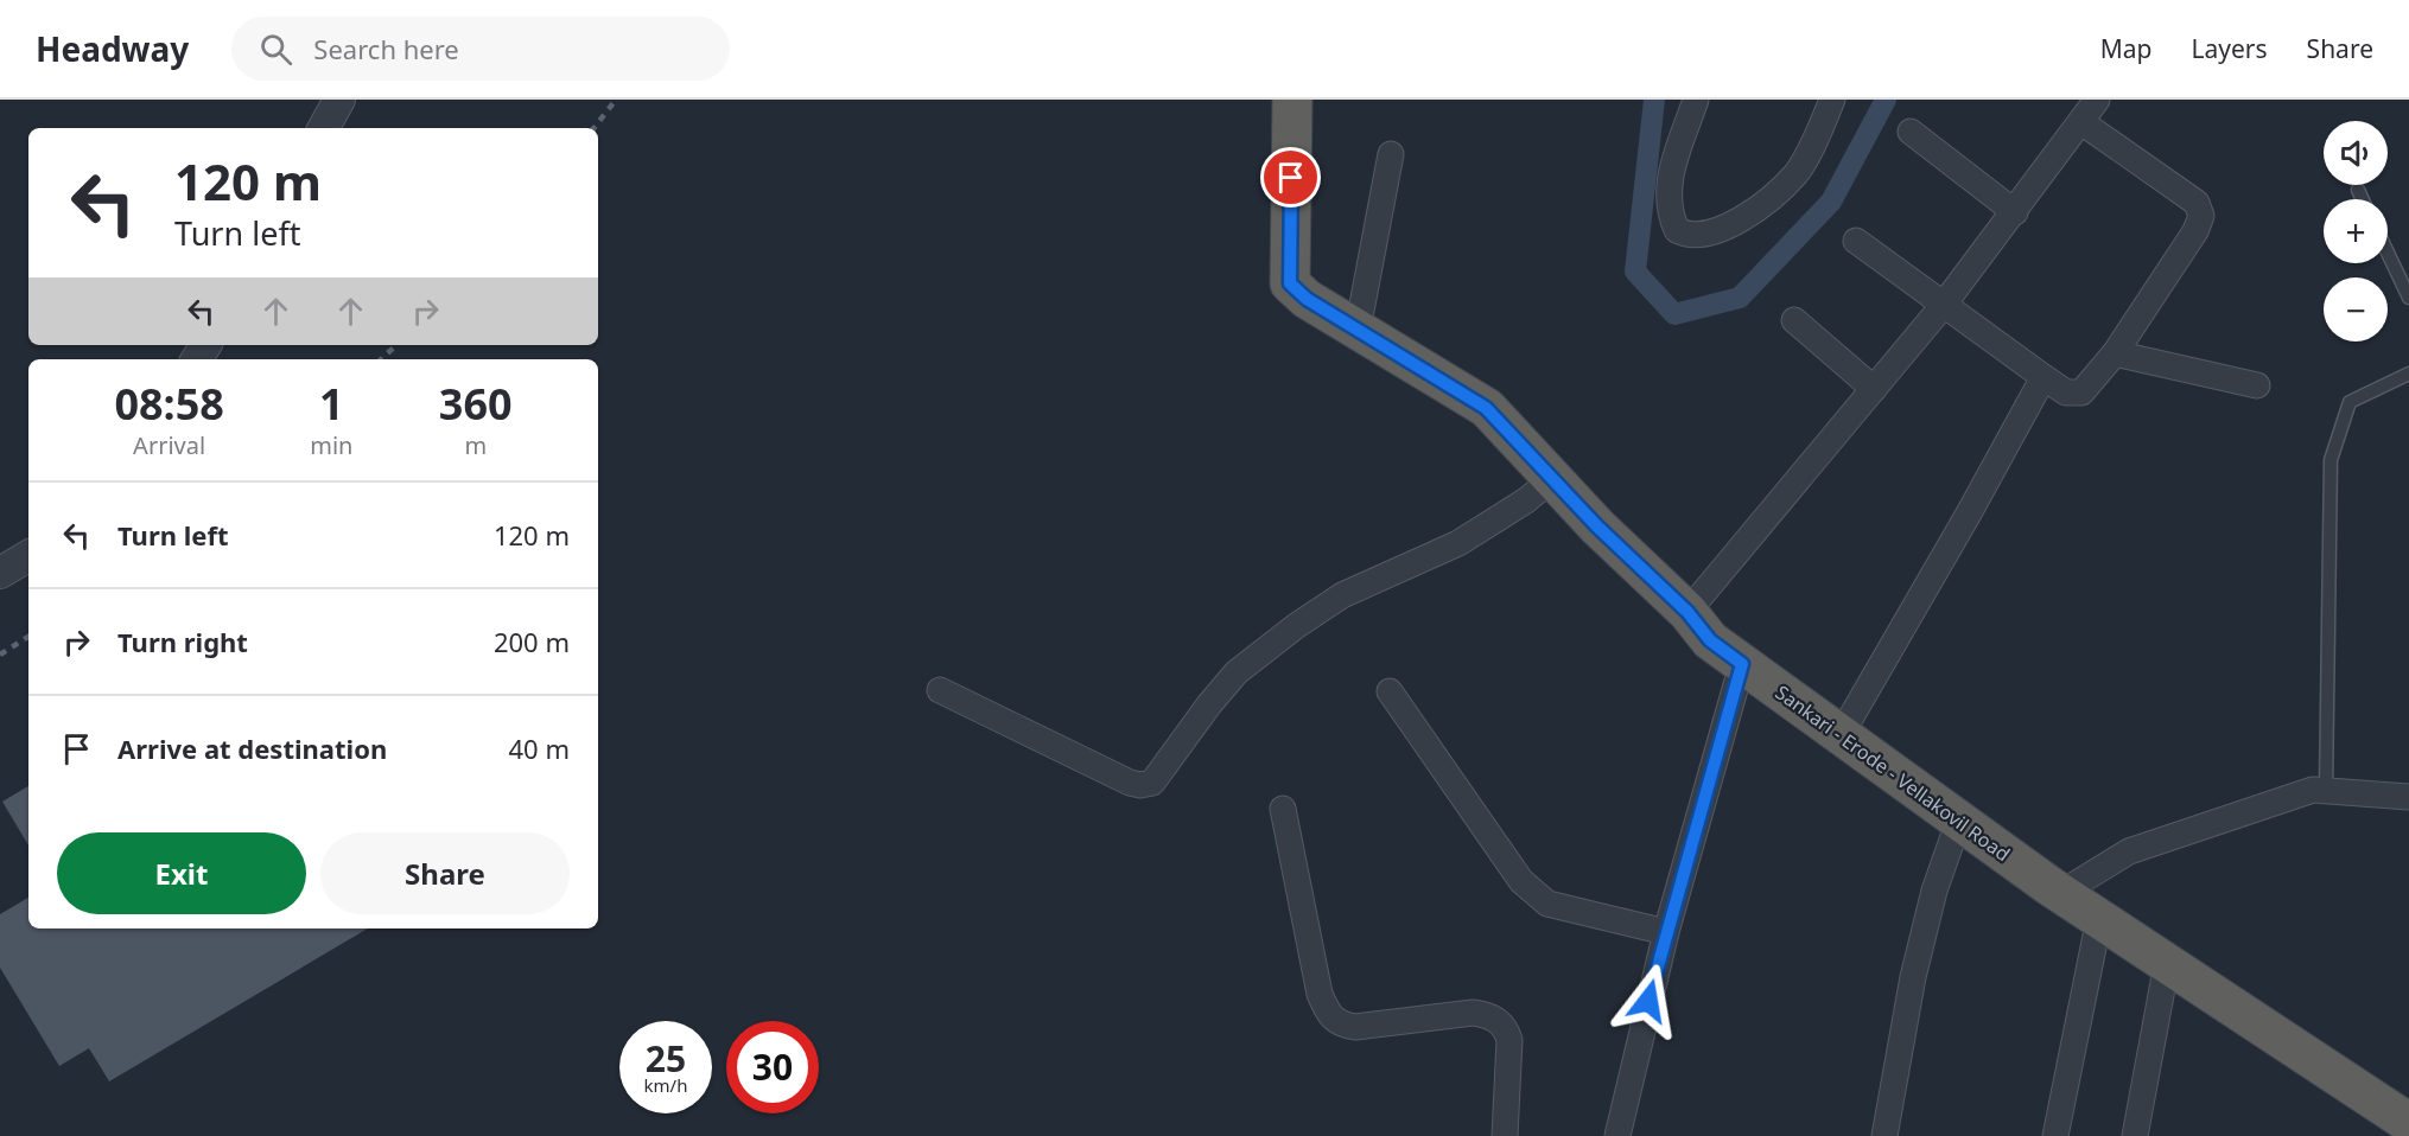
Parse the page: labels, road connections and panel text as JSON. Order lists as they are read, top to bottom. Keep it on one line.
{"streets":{"highway":["Sankari - Erode - Vellakovil Road"]},"page":{"header":"Headway","search":"Search here","nav":["Map","Layers","Share"],"map_buttons":["+","−"],"turn":["120 m","Turn left"],"eta":["08:58","Arrival","1","min","360","m"],"list":[{"name":"Turn left","value":"120 m"},{"name":"Turn right","value":"200 m"},{"name":"Arrive at destination","value":"40 m"}],"buttons":["Exit","Share"],"speed":"25 km/h","limit":"30"}}
